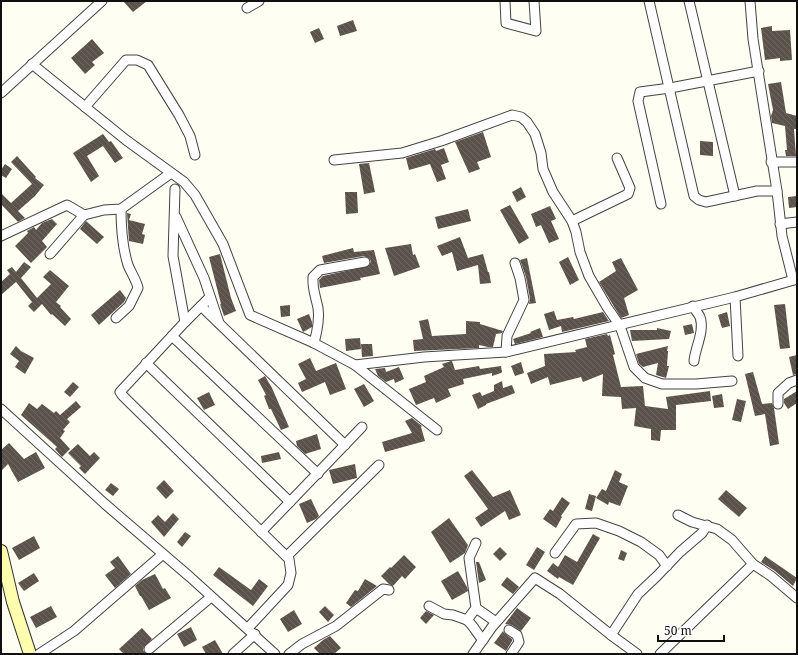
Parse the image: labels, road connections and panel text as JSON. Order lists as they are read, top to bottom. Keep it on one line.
{"scale_bar":"50 m"}
